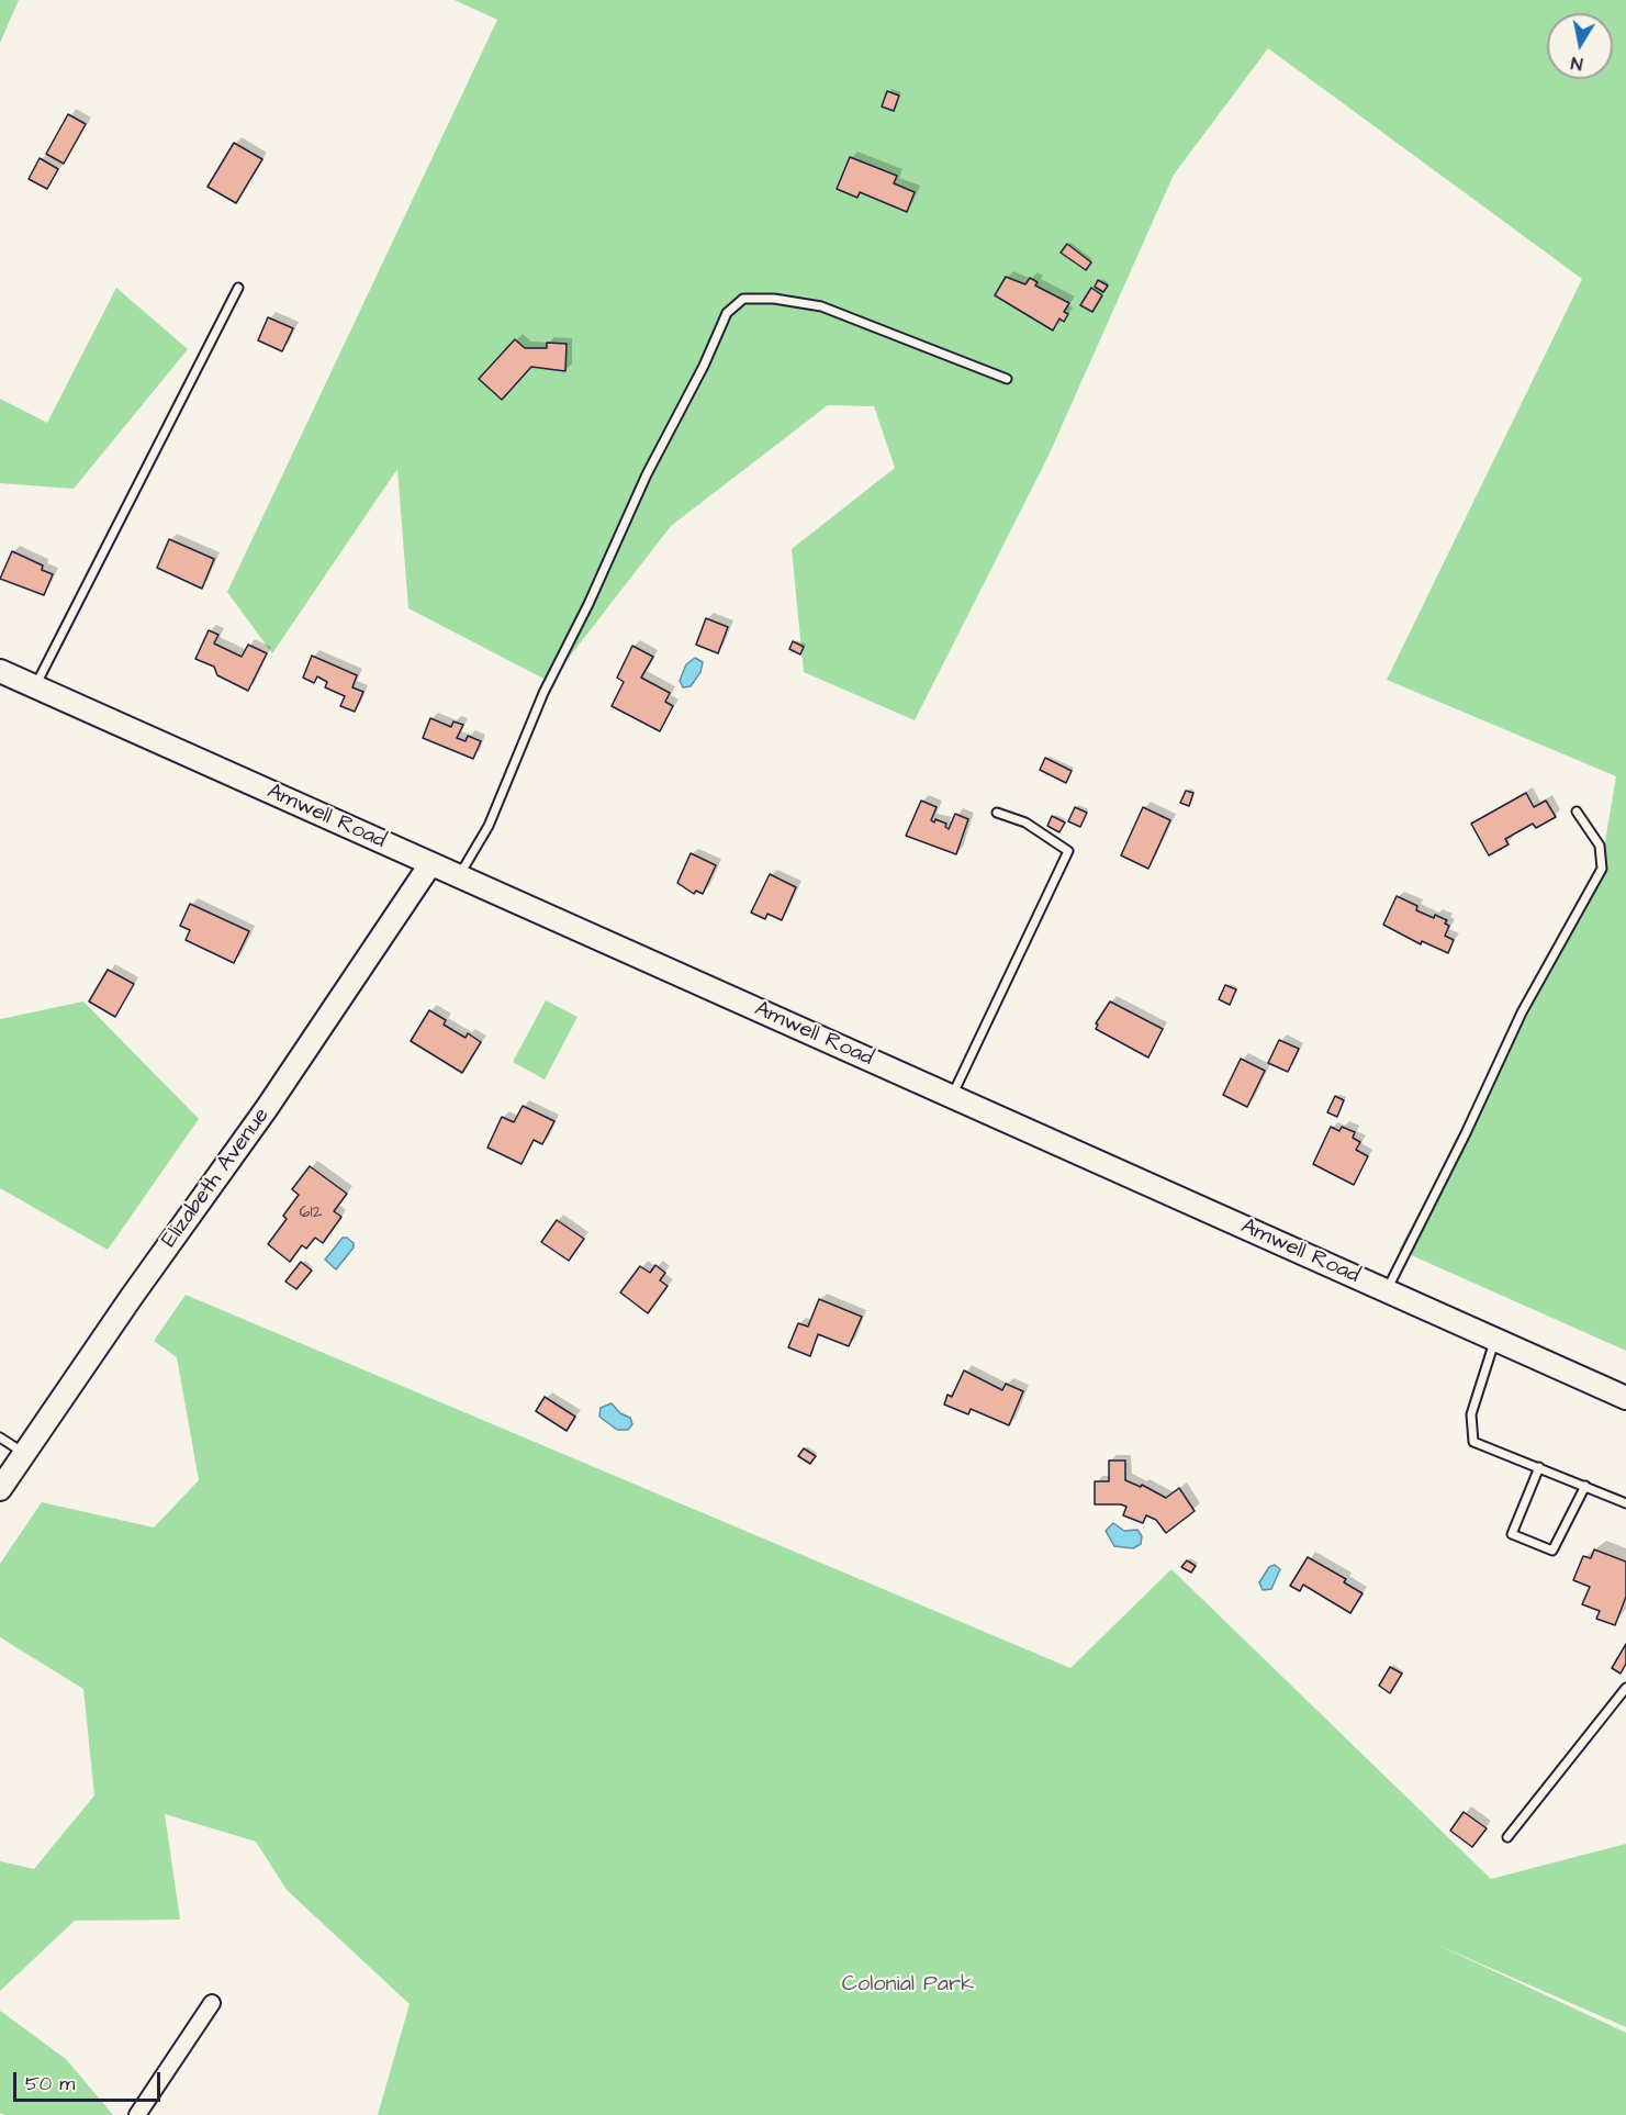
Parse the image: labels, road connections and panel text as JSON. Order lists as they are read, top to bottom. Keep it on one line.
{"streets":{"main road":["Amwell Road","Elizabeth Avenue"]},"crossings":[["Amwell Road","Elizabeth Avenue"]],"parks":["Colonial Park"],"house_numbers":["612"],"scale_bar":"50 m","north":"bottom"}
